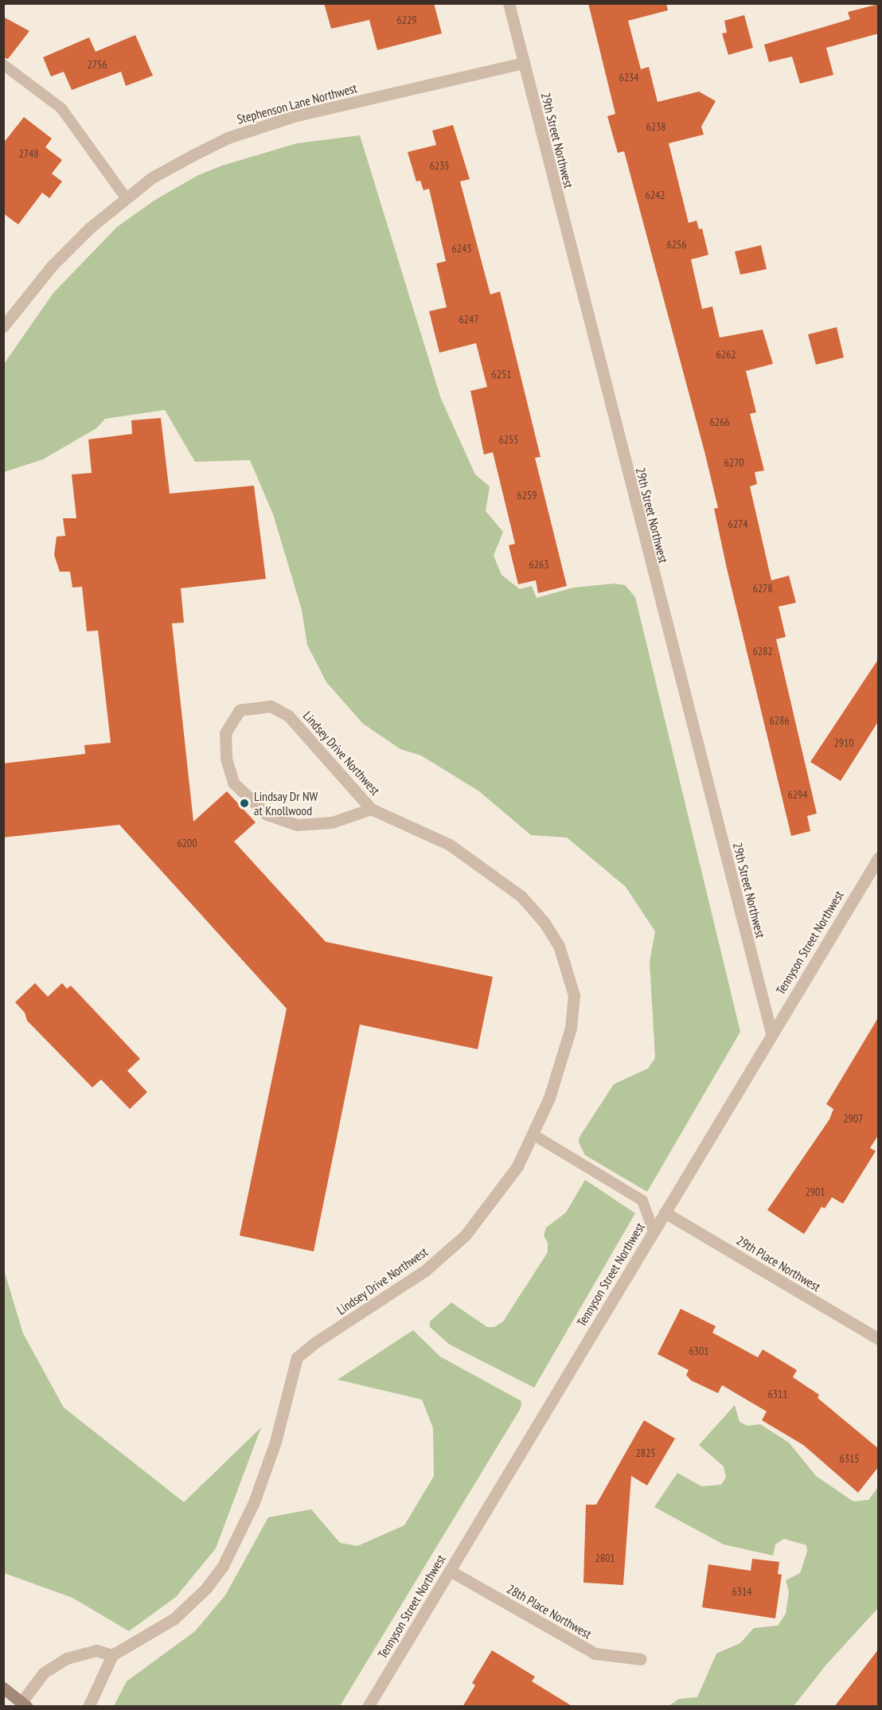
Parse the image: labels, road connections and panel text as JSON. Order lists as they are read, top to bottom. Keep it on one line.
{"streets":{"street":["Stephenson Lane Northwest","29th Street Northwest","Lindsey Drive Northwest","Tennyson Street Northwest","29th Place Northwest","28th Place Northwest"]},"crossings":[["Stephenson Lane Northwest","29th Street Northwest"],["29th Street Northwest","Tennyson Street Northwest"],["Tennyson Street Northwest","29th Place Northwest"],["Tennyson Street Northwest","28th Place Northwest"]],"places":["Lindsay Dr NW at Knollwood"],"house_numbers":["6229","2756","6234","6238","2748","6235","6242","6256","6243","6247","6262","6251","6266","6255","6270","6259","6274","6263","6278","6282","6286","2910","6294","6200","2907","2901","6301","6311","2825","6315","2801","6314"]}
